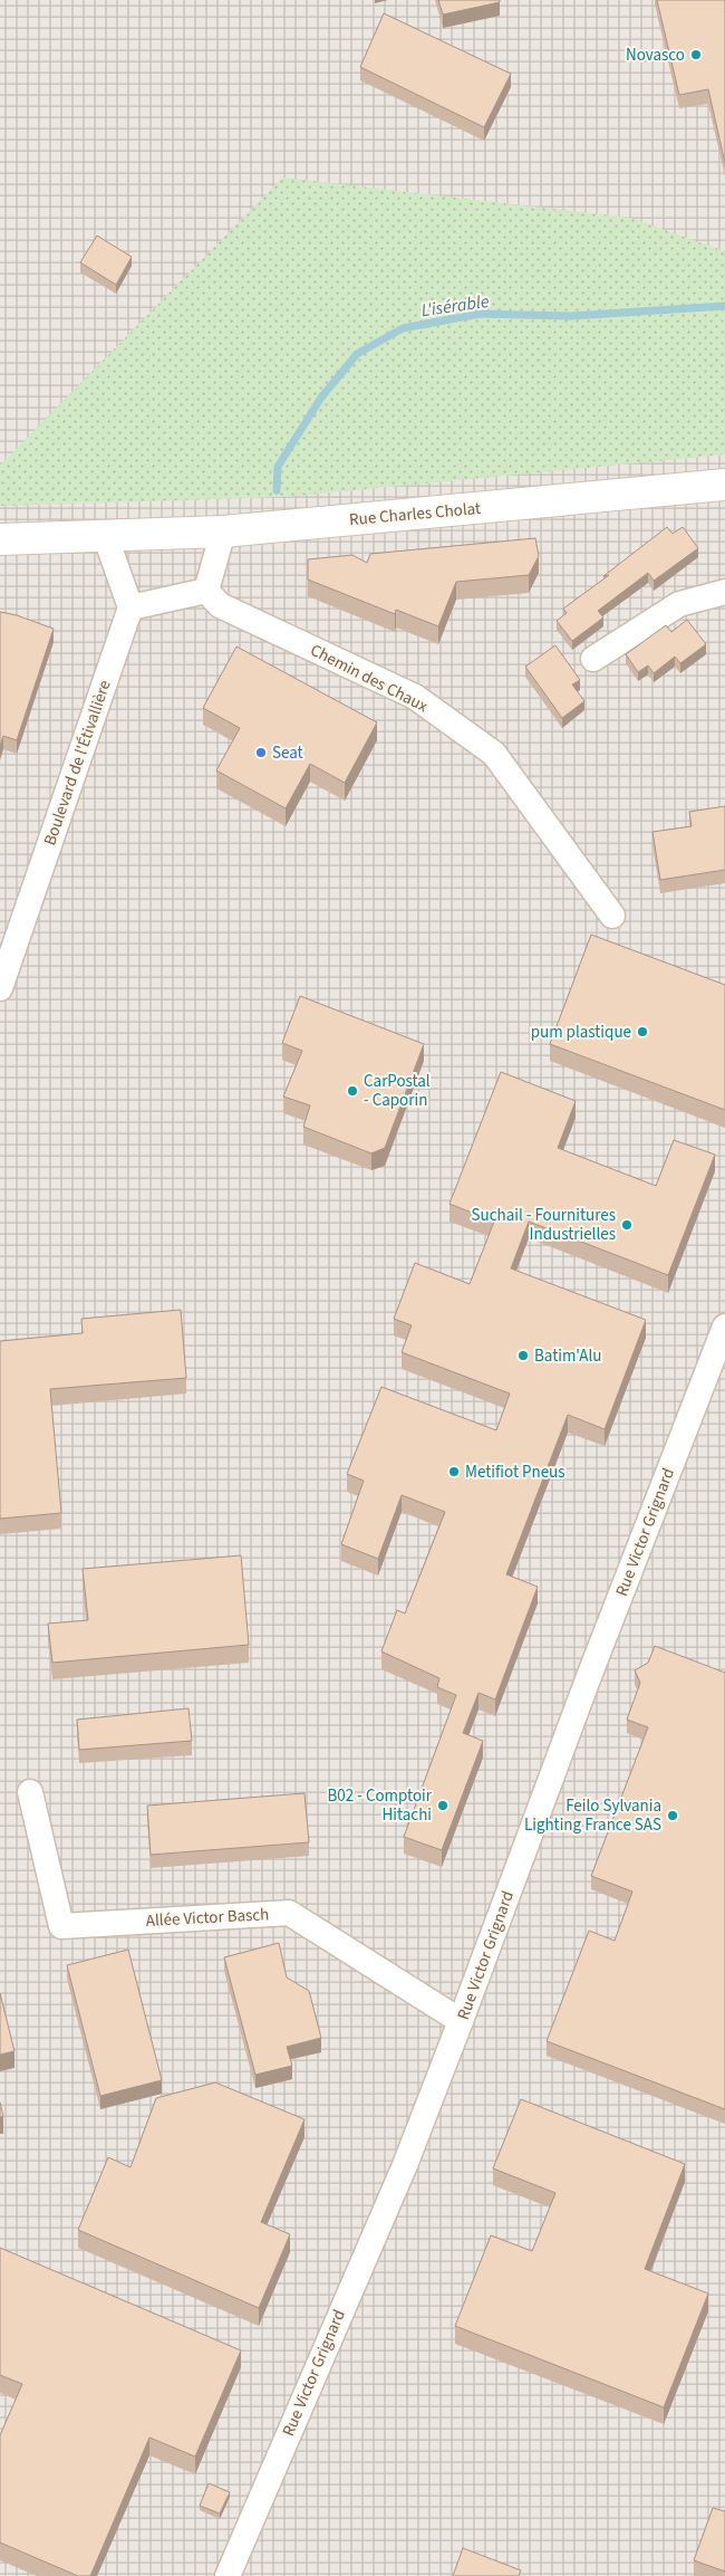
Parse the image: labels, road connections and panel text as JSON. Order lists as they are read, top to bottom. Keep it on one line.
{"streets":{"street":["Rue Charles Cholat","Chemin des Chaux","Boulevard de l'Étivallière","Rue Victor Grignard","Allée Victor Basch"]},"crossings":[["Rue Victor Grignard","Allée Victor Basch"]],"water":["L'isérable"],"places":["Novasco","Seat","pum plastique","CarPostal - Caporin","Suchail - Fournitures Industrielles","Batim'Alu","Metifiot Pneus","B02 - Comptoir Hitachi","Feilo Sylvania Lighting France SAS"]}
